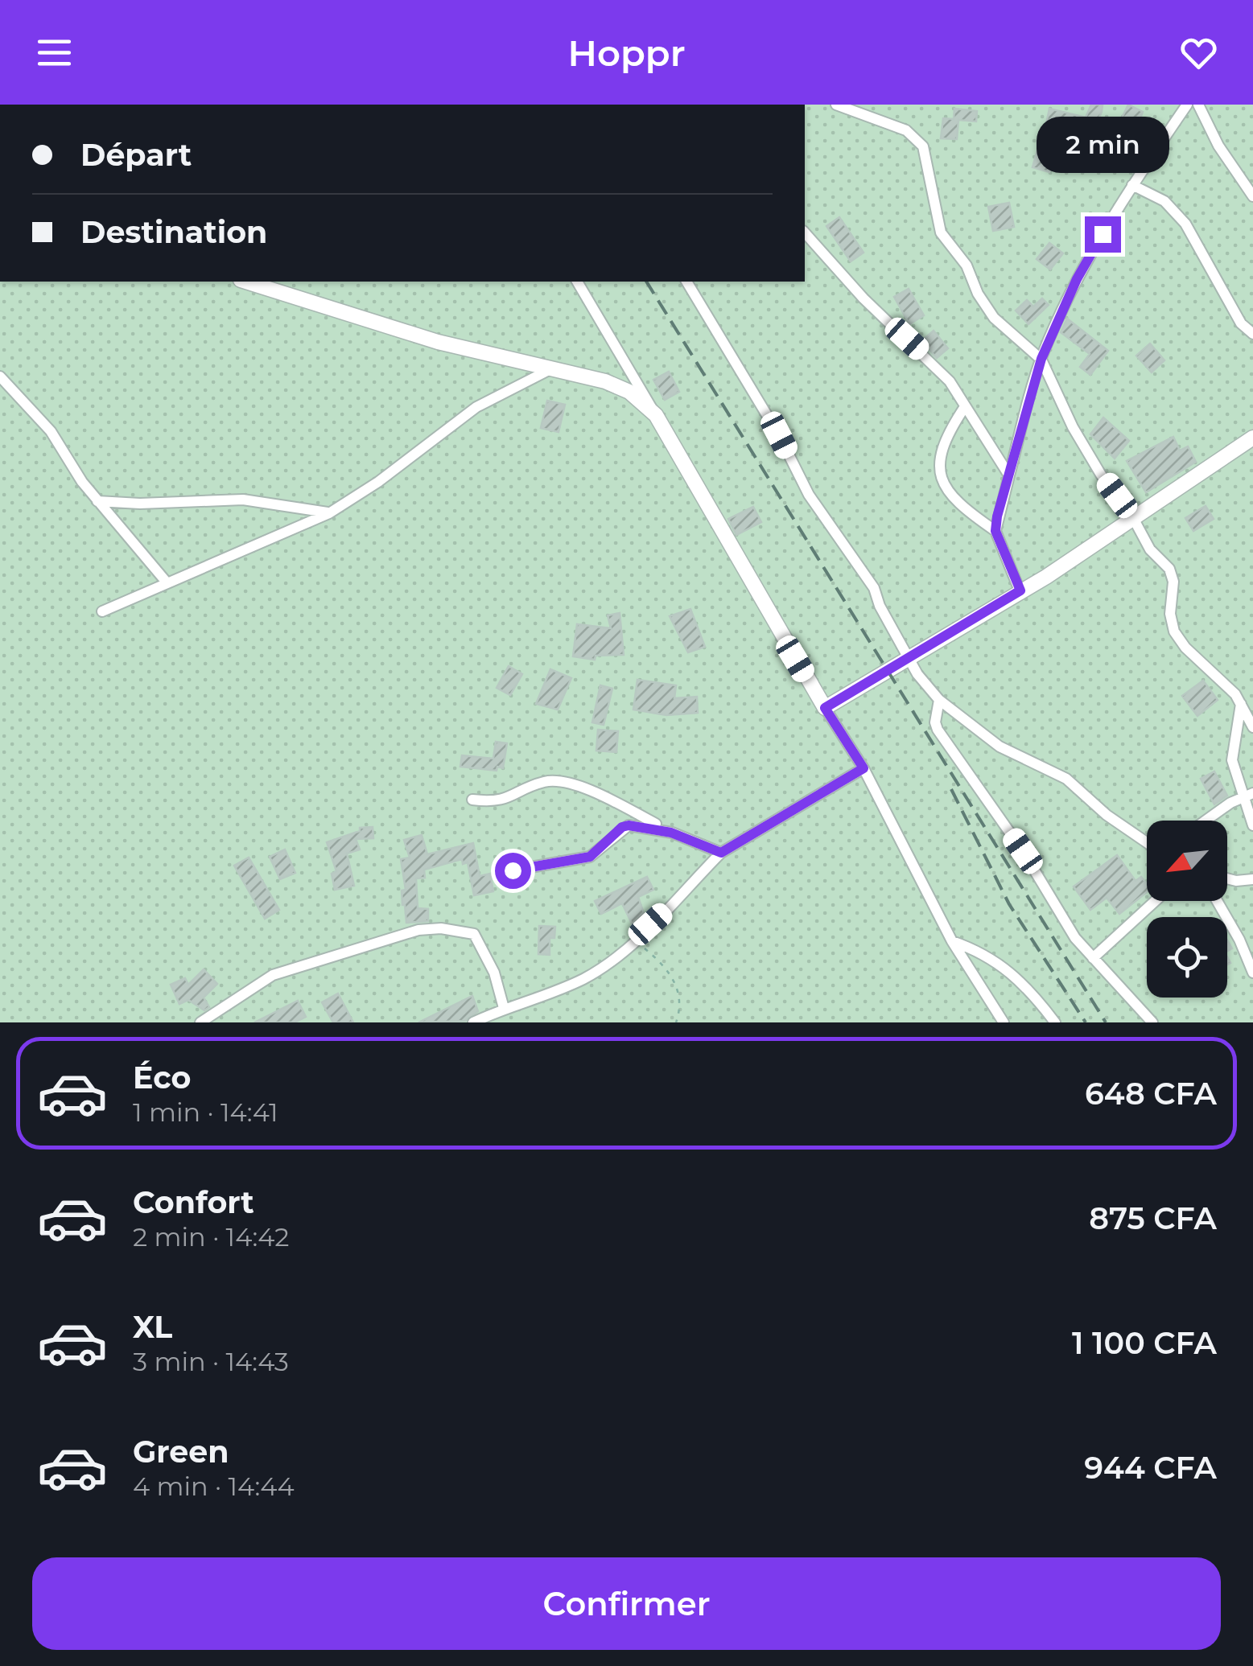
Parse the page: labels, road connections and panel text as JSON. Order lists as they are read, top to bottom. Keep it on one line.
{"north":"bottom left","page":{"header":"Hoppr","banner":["Départ","Destination"],"bubble":"2 min","list":[{"name":"Éco","note":"1 min · 14:41","value":"648 CFA"},{"name":"Confort","note":"2 min · 14:42","value":"875 CFA"},{"name":"XL","note":"3 min · 14:43","value":"1 100 CFA"},{"name":"Green","note":"4 min · 14:44","value":"944 CFA"}],"buttons":"Confirmer"}}
